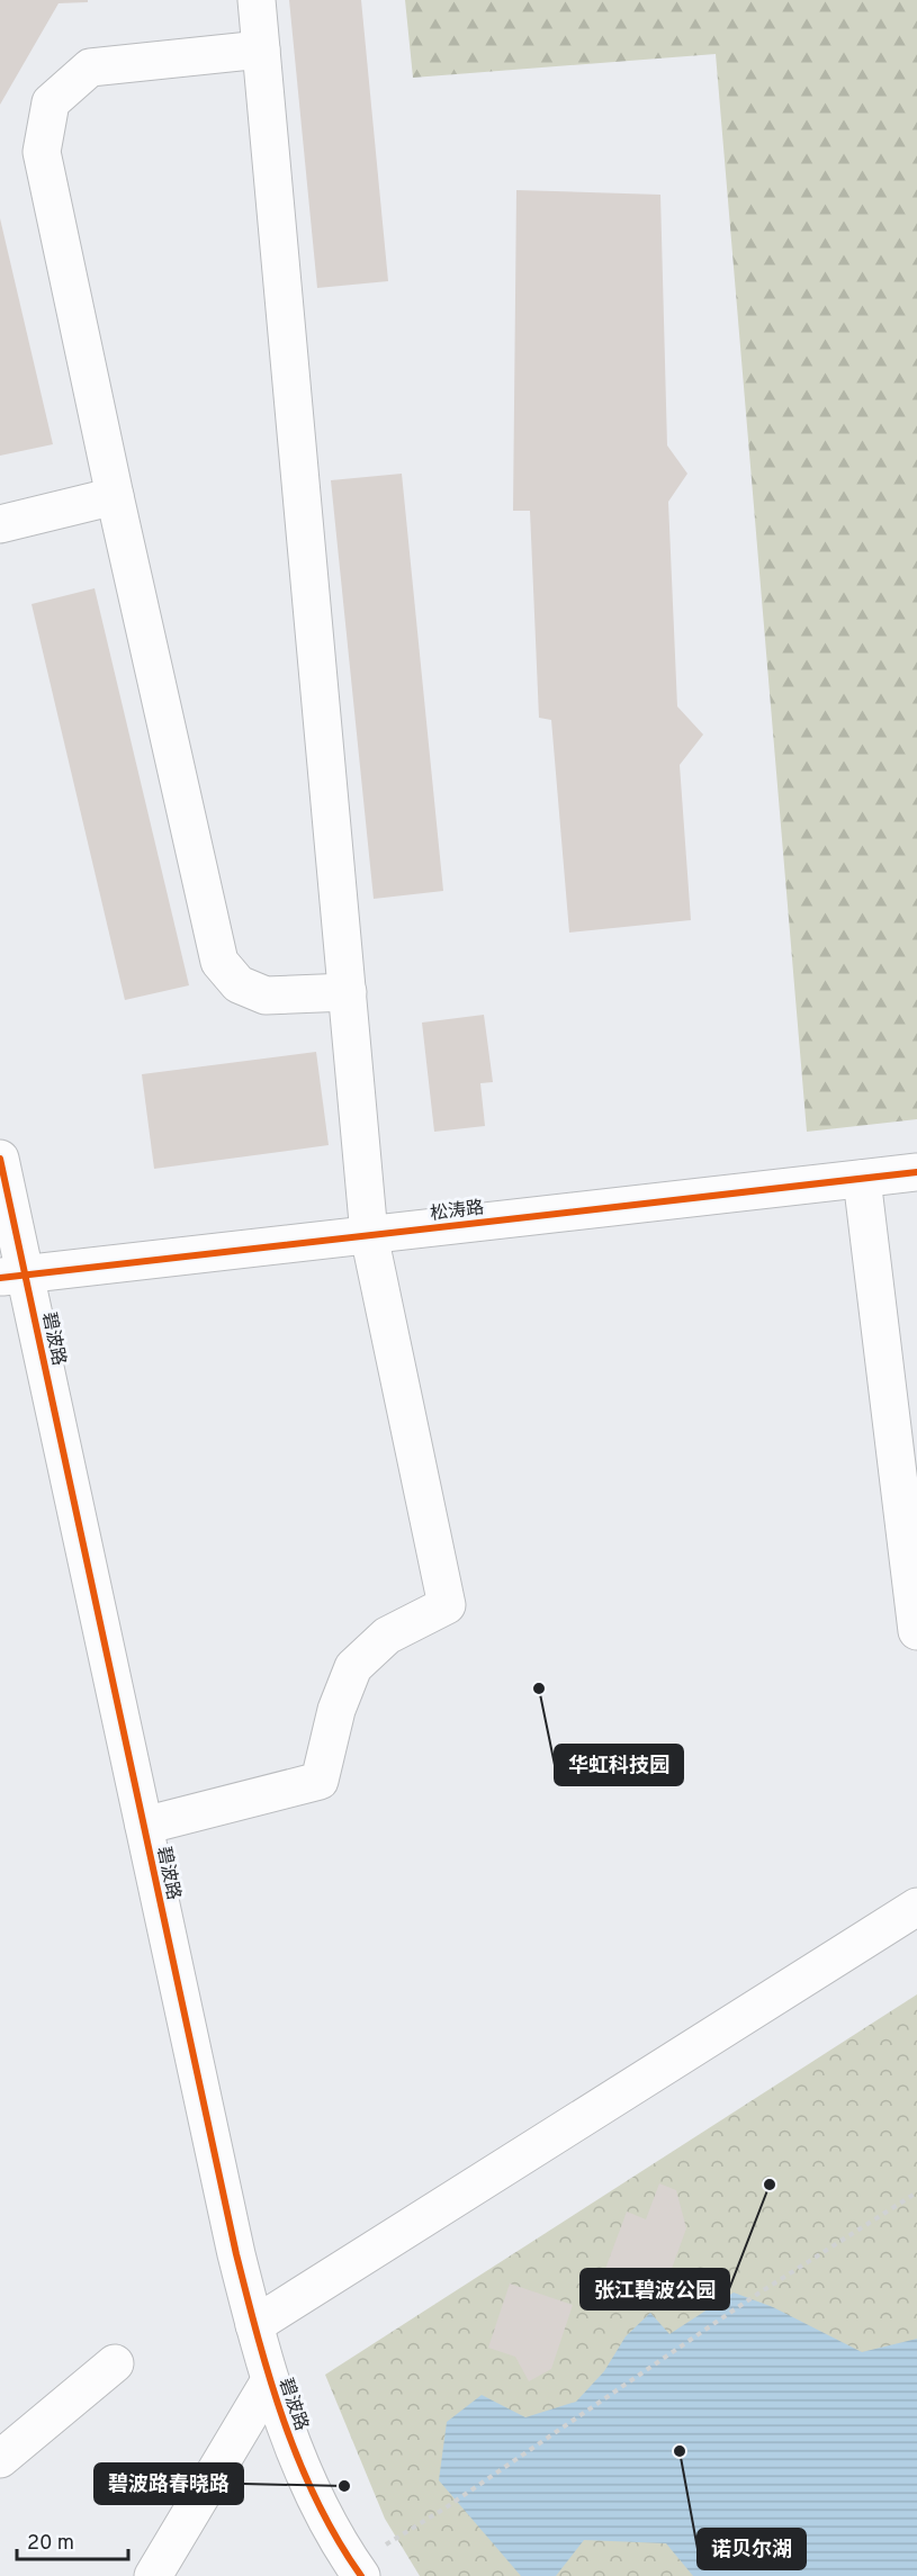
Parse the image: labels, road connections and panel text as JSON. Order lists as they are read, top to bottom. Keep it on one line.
{"streets":{"street":["松涛路","碧波路"]},"crossings":[["松涛路","碧波路"]],"places":["华虹科技园","张江碧波公园","诺贝尔湖","碧波路春晓路"],"scale_bar":"20 m"}
